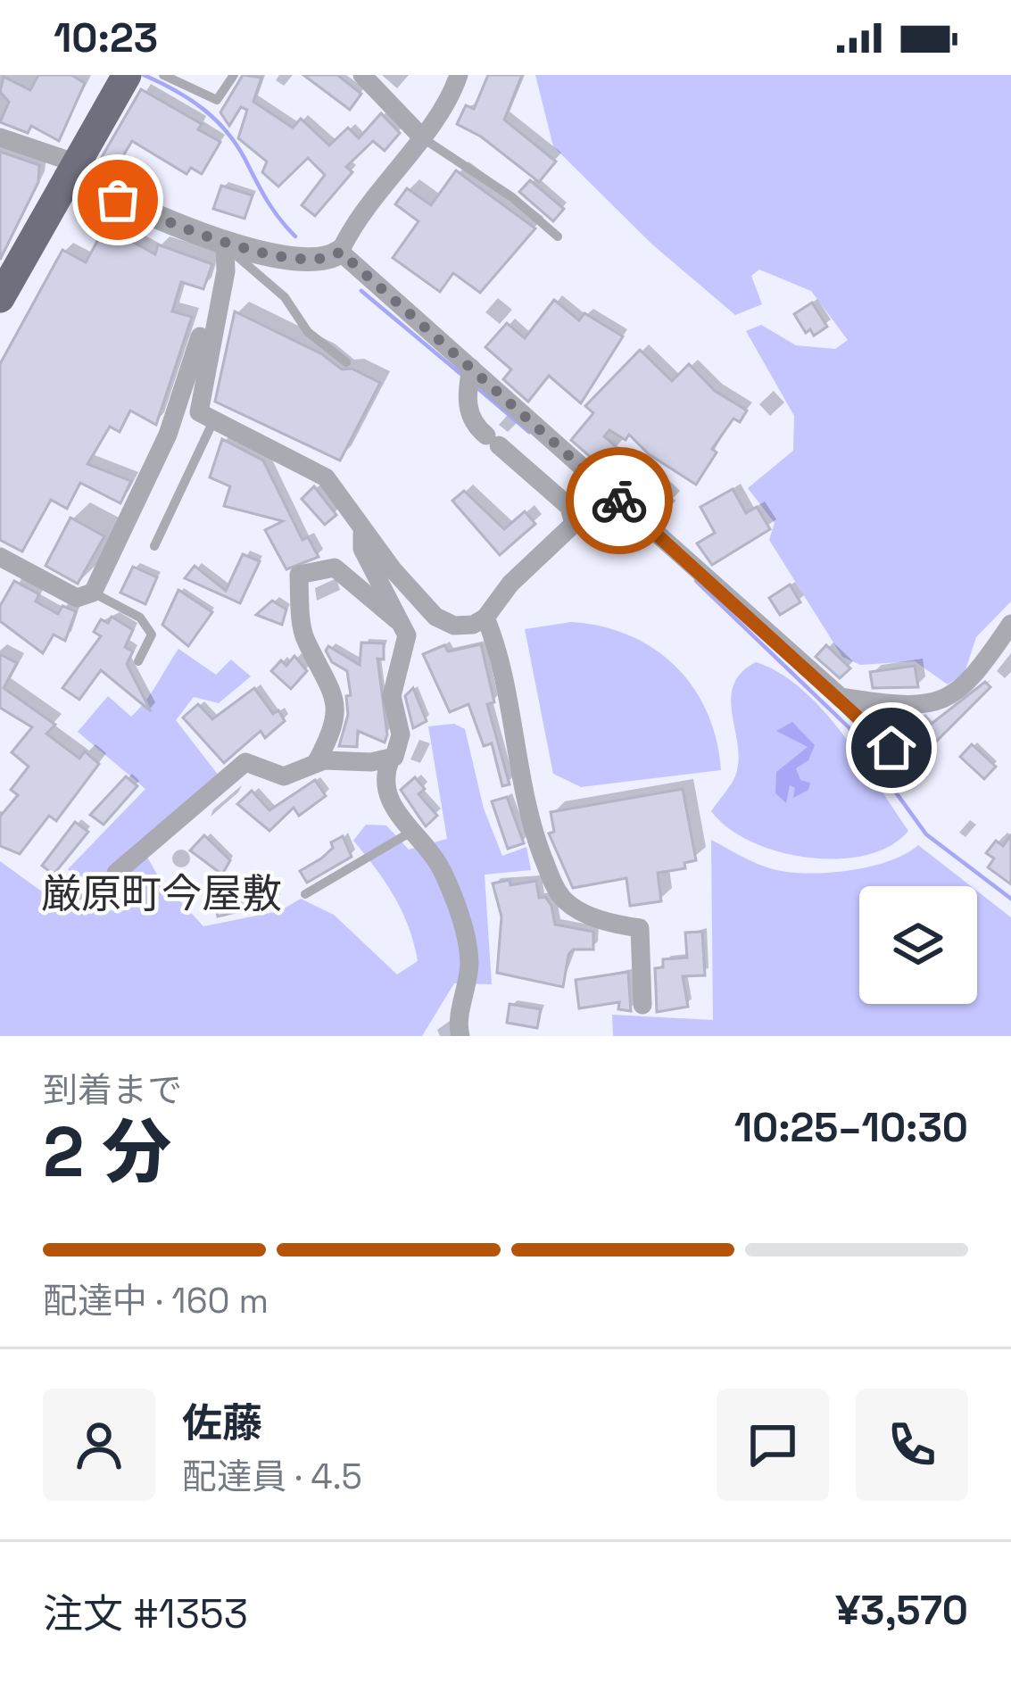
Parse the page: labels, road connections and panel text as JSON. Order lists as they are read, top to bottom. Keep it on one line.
{"districts":["厳原町今屋敷"],"page":{"status":"10:23","heading":["2 分","到着まで","10:25–10:30"],"panel":["佐藤","配達員 · 4.5","注文 #1353","¥3,570"],"bar":"配達中 · 160 m"}}
